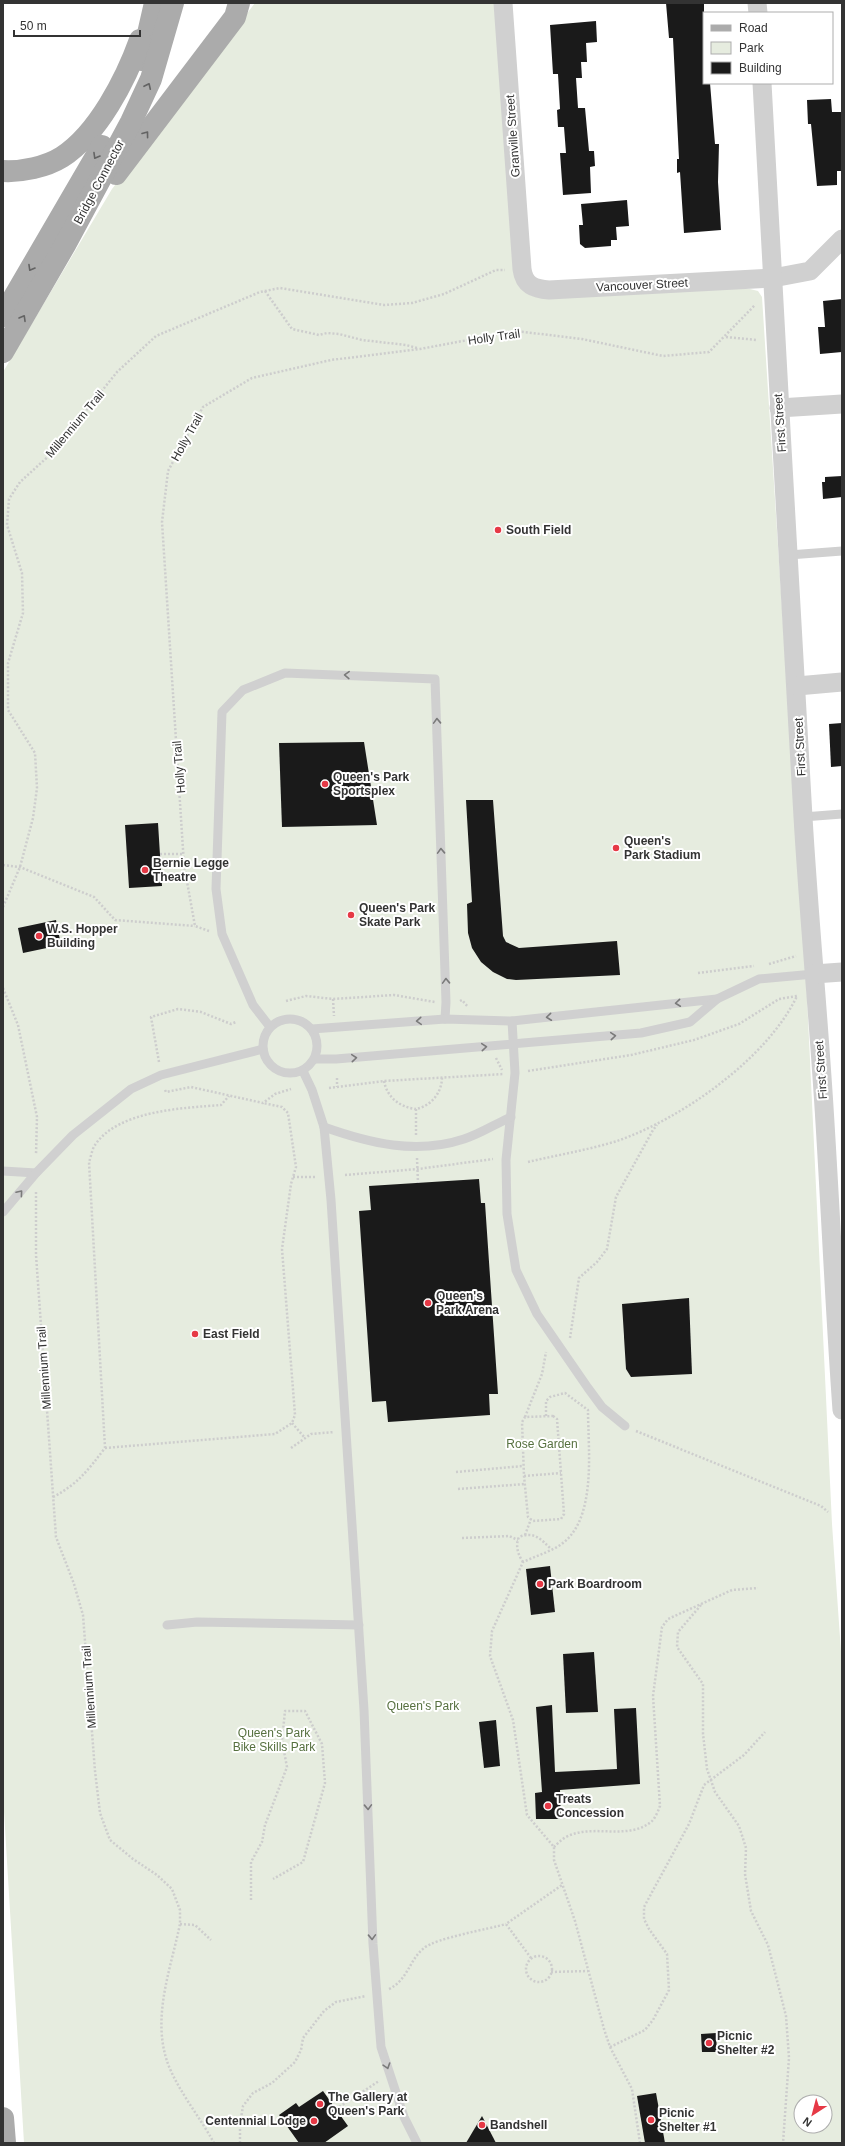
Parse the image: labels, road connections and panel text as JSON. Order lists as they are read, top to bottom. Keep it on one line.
{"streets":{"main road":["Bridge Connector"],"street":["Granville Street","Vancouver Street","First Street"],"path":["Holly Trail","Millennium Trail"]},"crossings":[["Granville Street","Vancouver Street"],["Granville Street","Millennium Trail"],["Vancouver Street","First Street"],["Vancouver Street","Millennium Trail"]],"parks":["Rose Garden","Queen's Park","Queen's Park Bike Skills Park"],"places":["South Field","Queen's Park Sportsplex","Queen's Park Stadium","Bernie Legge Theatre","Queen's Park Skate Park","W.S. Hopper Building","Queen's Park Arena","East Field","Park Boardroom","Treats Concession","Picnic Shelter #2","The Gallery at Queen's Park","Picnic Shelter #1","Centennial Lodge","Bandshell"],"legend":["Road","Park","Building"],"scale_bar":"50 m","north":"bottom left"}
